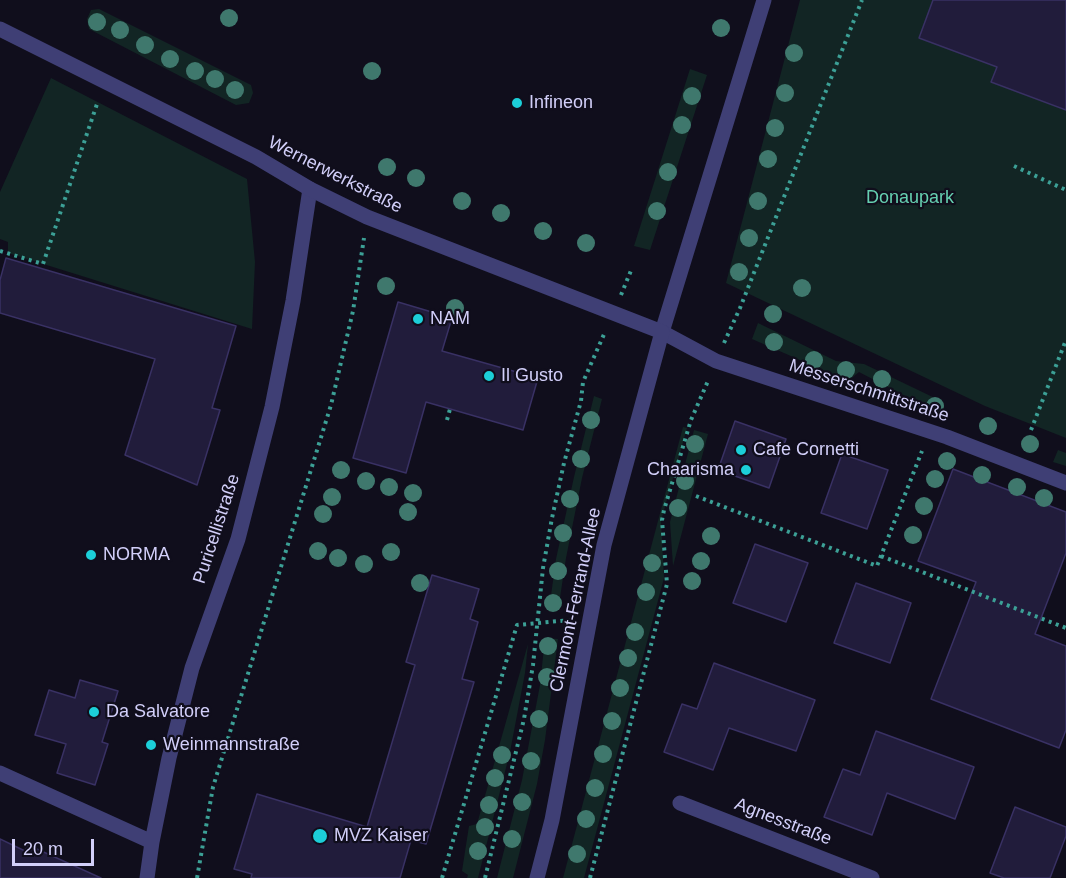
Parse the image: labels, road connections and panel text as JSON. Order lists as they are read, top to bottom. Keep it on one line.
{"streets":{"street":["Wernerwerkstraße","Messerschmittstraße","Puricellistraße","Clermont-Ferrand-Allee","Agnesstraße"]},"crossings":[["Wernerwerkstraße","Messerschmittstraße"],["Wernerwerkstraße","Puricellistraße"],["Wernerwerkstraße","Clermont-Ferrand-Allee"],["Messerschmittstraße","Clermont-Ferrand-Allee"]],"parks":["Donaupark"],"places":["Infineon","NAM","Il Gusto","Cafe Cornetti","Chaarisma","NORMA","Da Salvatore","Weinmannstraße","MVZ Kaiser"],"scale_bar":"20 m"}
